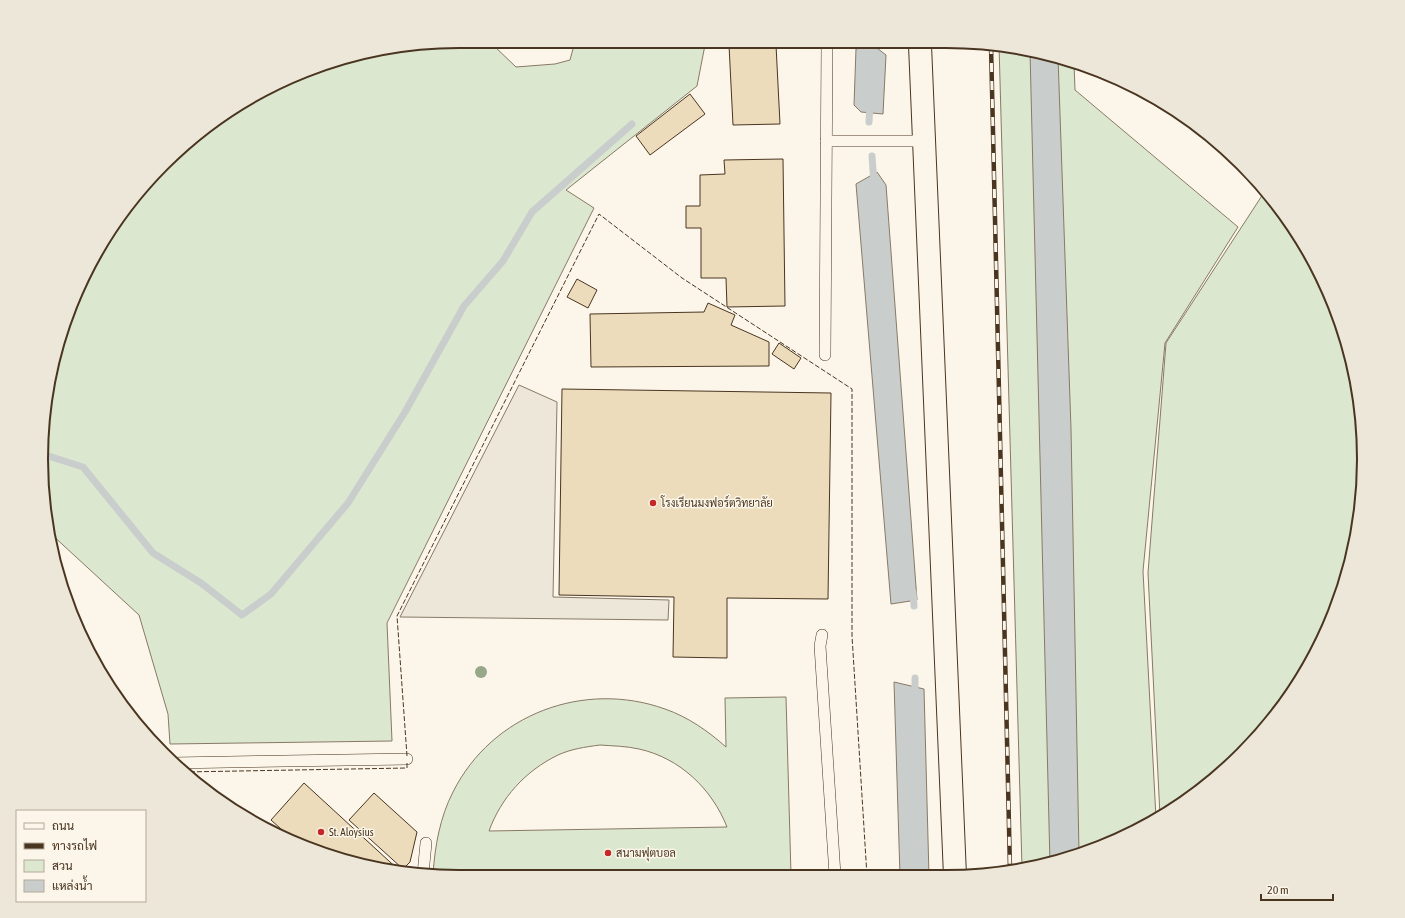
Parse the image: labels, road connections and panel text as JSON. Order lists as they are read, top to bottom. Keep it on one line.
{"places":["โรงเรียนมงฟอร์ตวิทยาลัย","St. Aloysius","สนามฟุตบอล"],"legend":["ถนน","ทางรถไฟ","สวน","แหล่งน้ำ"],"scale_bar":"20 m"}
